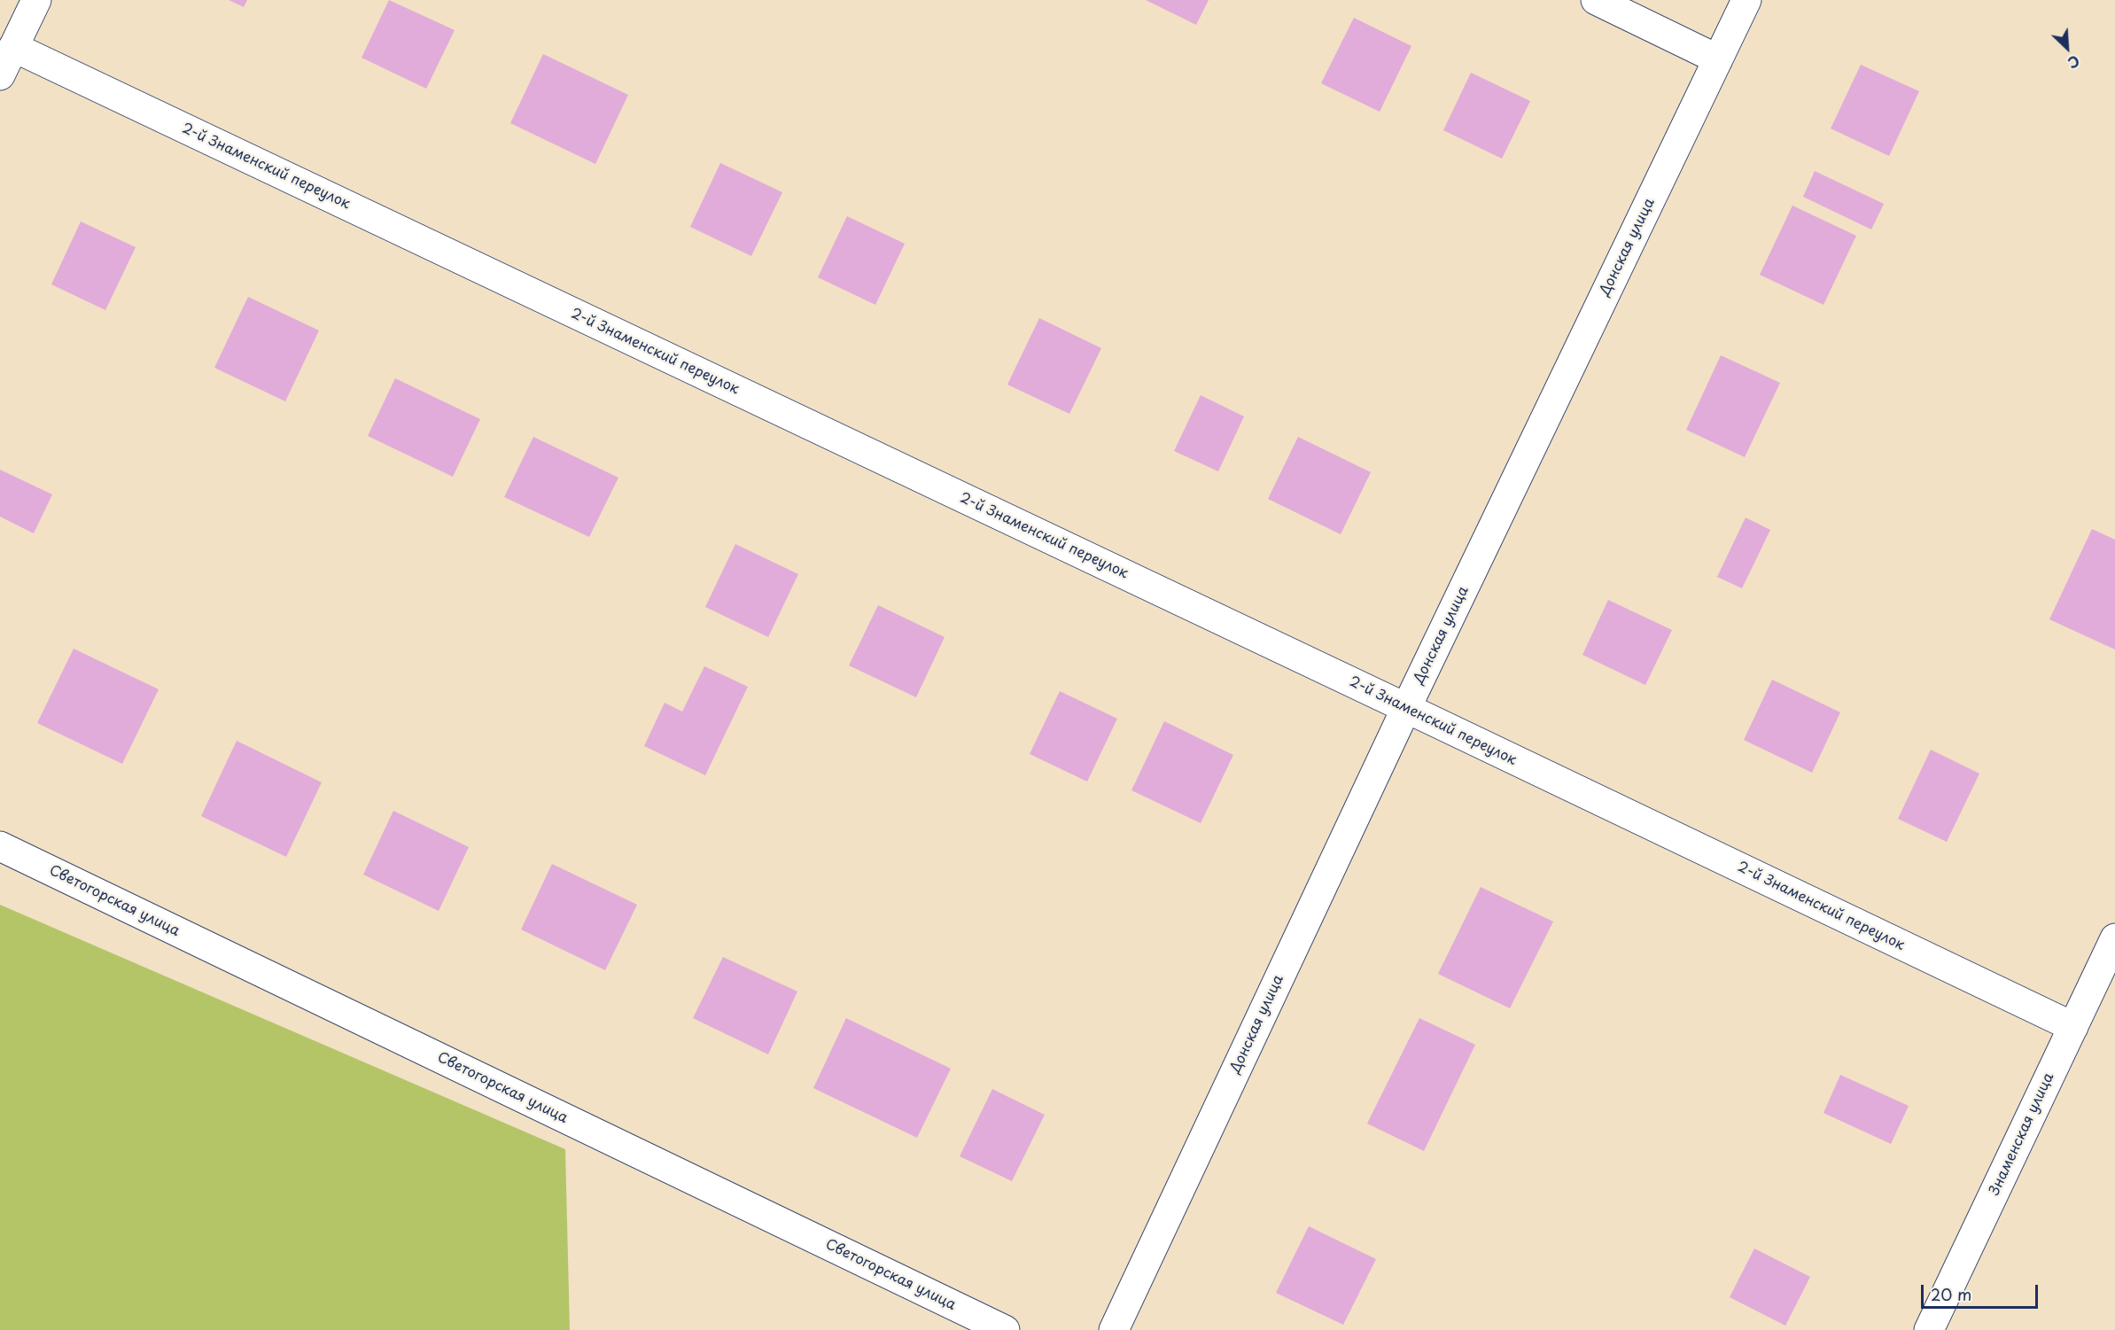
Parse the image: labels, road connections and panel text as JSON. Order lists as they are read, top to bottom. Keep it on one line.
{"streets":{"street":["2-й Знаменский переулок","Донская улица","Светогорская улица","Знаменская улица"]},"crossings":[["2-й Знаменский переулок","Донская улица"],["2-й Знаменский переулок","Знаменская улица"]],"scale_bar":"20 m","north":"bottom right"}
